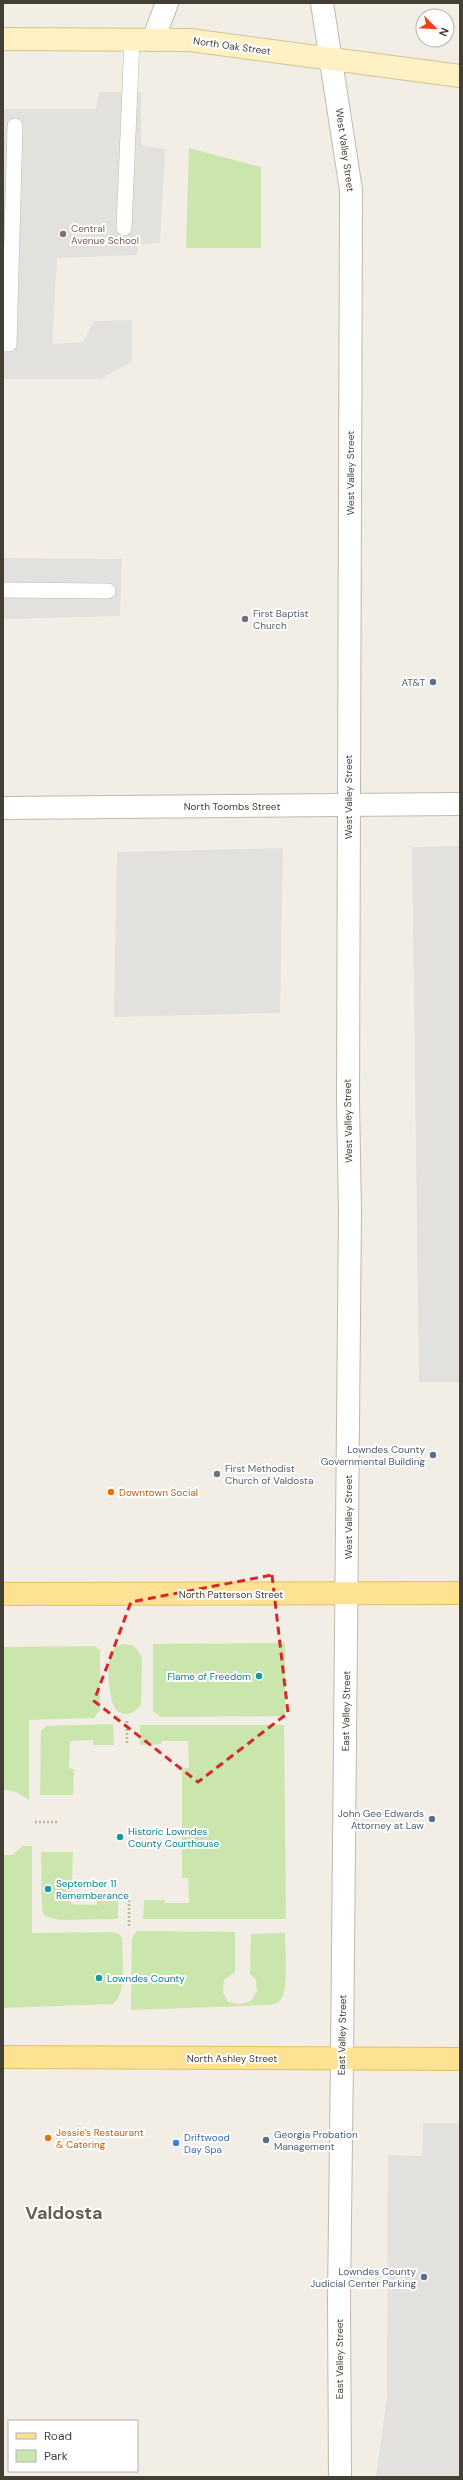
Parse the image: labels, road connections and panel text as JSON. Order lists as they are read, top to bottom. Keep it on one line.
{"streets":{"main road":["North Oak Street","North Patterson Street","North Ashley Street"],"street":["West Valley Street","North Toombs Street","East Valley Street"]},"crossings":[["North Oak Street","West Valley Street"],["West Valley Street","North Toombs Street"],["West Valley Street","North Patterson Street"],["West Valley Street","East Valley Street"],["North Patterson Street","East Valley Street"],["East Valley Street","North Ashley Street"]],"districts":["Valdosta"],"places":["Central Avenue School","First Baptist Church","AT&T","Lowndes County Governmental Building","First Methodist Church of Valdosta","Downtown Social","Flame of Freedom","John Gee Edwards Attorney at Law","Historic Lowndes County Courthouse","September 11 Rememberance","Lowndes County","Jessie's Restaurant & Catering","Georgia Probation Management","Driftwood Day Spa","Lowndes County Judicial Center Parking"],"legend":["Road","Park"],"north":"bottom right"}
